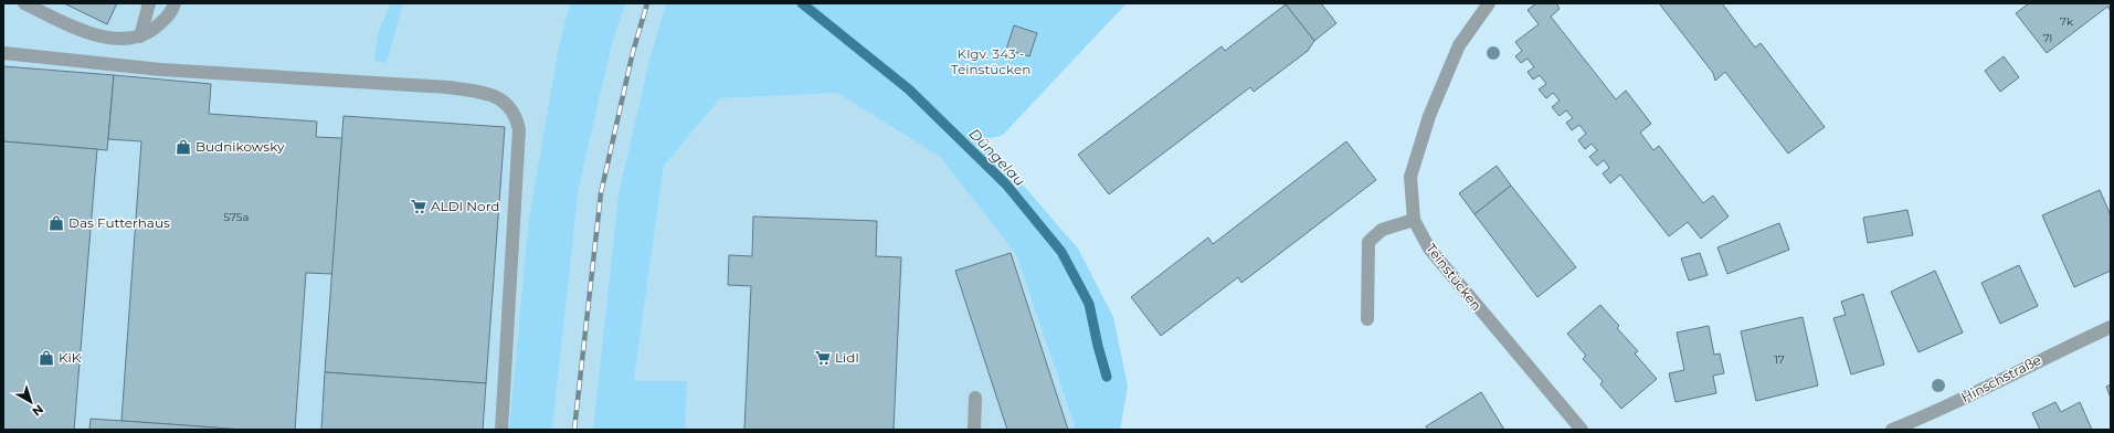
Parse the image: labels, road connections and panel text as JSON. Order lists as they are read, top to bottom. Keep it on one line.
{"streets":{"street":["Teinstücken","Hinschstraße"]},"water":["Düngelau"],"parks":["Klgv. 343 - Teinstücken"],"places":{"shop":["Budnikowsky","Das Futterhaus","KiK"],"supermarket":["ALDI Nord","Lidl"]},"house_numbers":["7k","7l","575a","17"],"north":"bottom right"}
